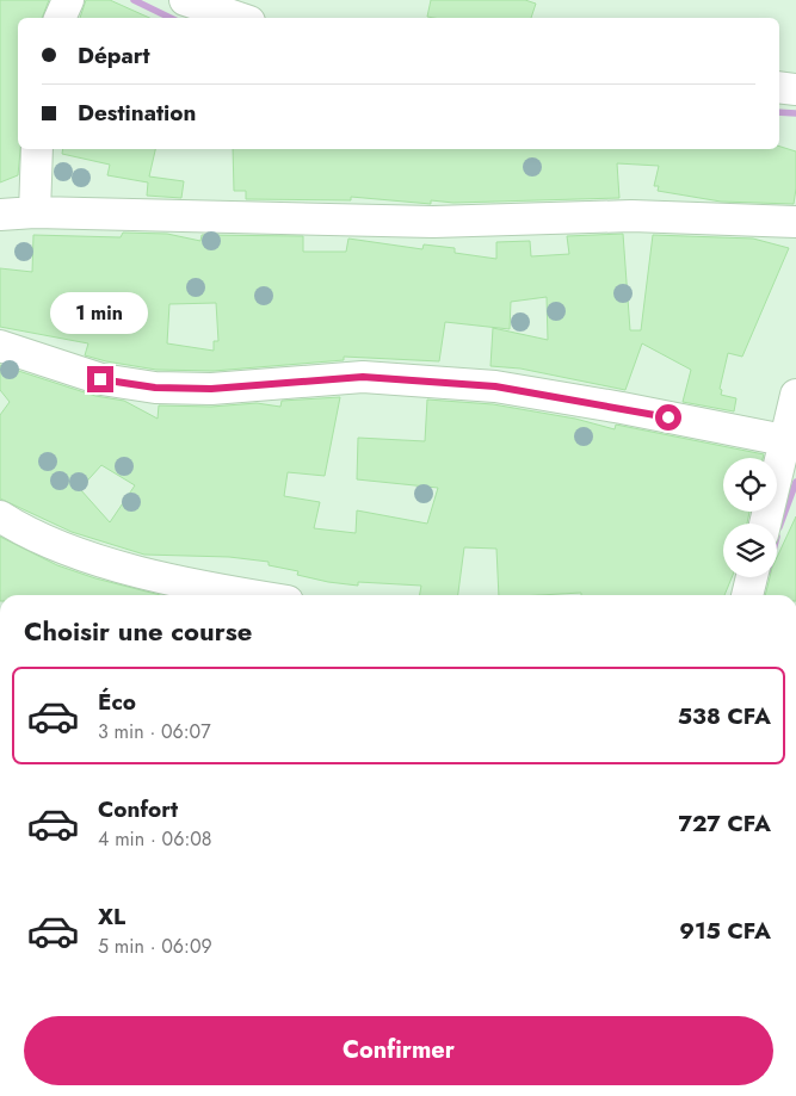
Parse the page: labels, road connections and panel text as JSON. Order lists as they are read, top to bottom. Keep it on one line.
{"page":{"banner":["Départ","Destination"],"bubble":"1 min","heading":"Choisir une course","list":[{"name":"Éco","note":"3 min · 06:07","value":"538 CFA"},{"name":"Confort","note":"4 min · 06:08","value":"727 CFA"},{"name":"XL","note":"5 min · 06:09","value":"915 CFA"}],"buttons":"Confirmer"}}
